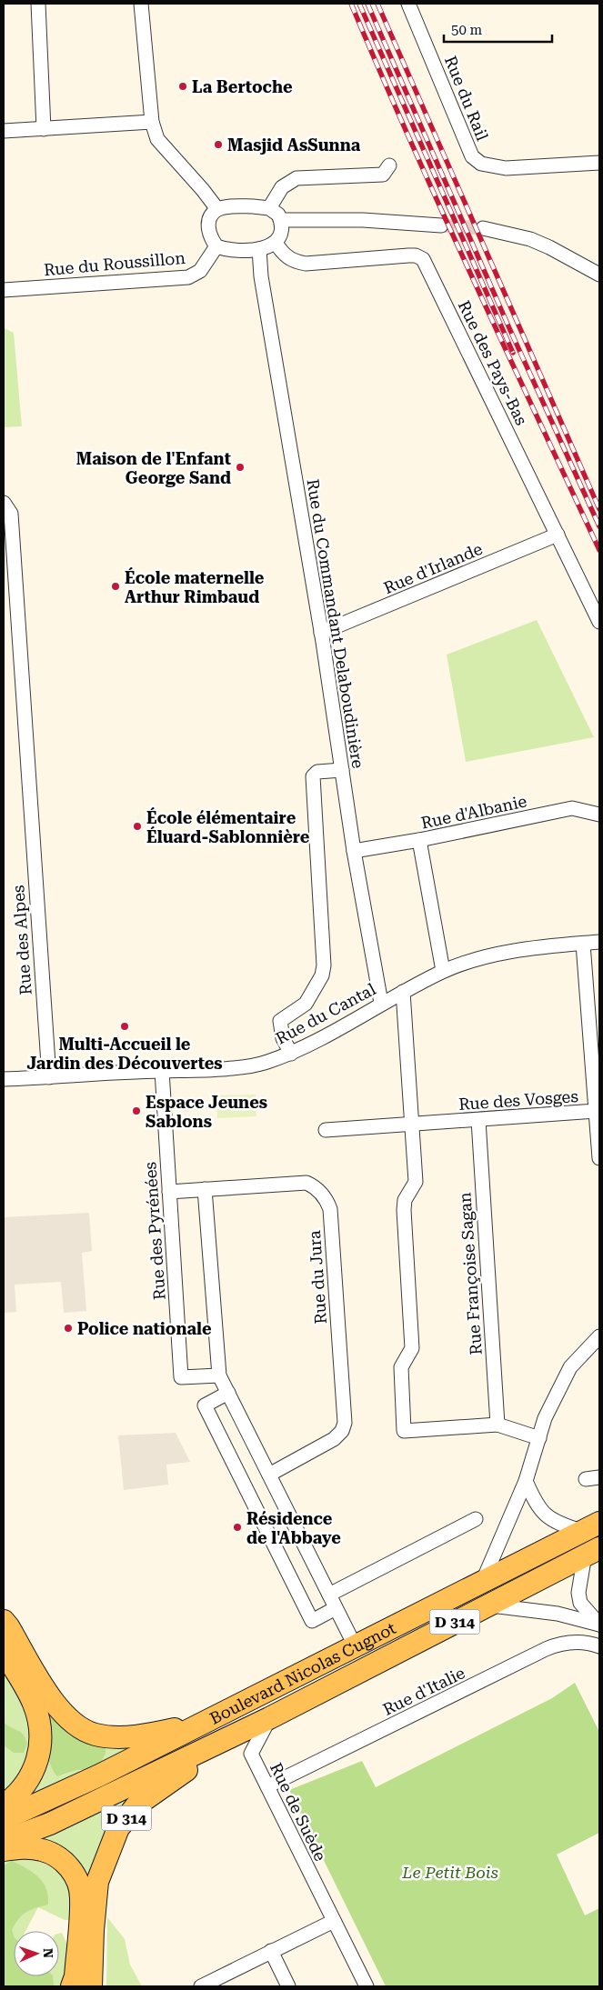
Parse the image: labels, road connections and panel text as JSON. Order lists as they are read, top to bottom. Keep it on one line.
{"streets":{"main road":["D 314","Boulevard Nicolas Cugnot"],"street":["Rue du Rail","Rue du Roussillon","Rue des Pays-Bas","Rue d'Irlande","Rue du Commandant Delaboudinière","Rue d'Albanie","Rue des Alpes","Rue du Cantal","Rue des Vosges","Rue des Pyrénées","Rue Françoise Sagan","Rue du Jura","Rue d'Italie","Rue de Suède"]},"crossings":[["Rue du Roussillon","Rue des Pays-Bas"],["Rue du Roussillon","Rue du Commandant Delaboudinière"],["Rue des Pays-Bas","Rue d'Irlande"],["Rue des Pays-Bas","Rue du Commandant Delaboudinière"],["Rue d'Irlande","Rue du Commandant Delaboudinière"],["Rue du Commandant Delaboudinière","Rue d'Albanie"],["Rue du Commandant Delaboudinière","Rue du Cantal"],["Rue des Alpes","Rue du Cantal"],["Rue du Cantal","Rue des Vosges"],["Rue du Cantal","Rue des Pyrénées"],["Rue des Vosges","Rue Françoise Sagan"],["Rue des Pyrénées","Rue du Jura"],["D 314","Boulevard Nicolas Cugnot"],["D 314","Rue de Suède"],["Boulevard Nicolas Cugnot","Rue de Suède"],["Rue d'Italie","Rue de Suède"]],"parks":["Le Petit Bois"],"places":["La Bertoche","Masjid AsSunna","Maison de l'Enfant George Sand","École maternelle Arthur Rimbaud","École élémentaire Éluard-Sablonnière","Multi-Accueil le Jardin des Découvertes","Espace Jeunes Sablons","Police nationale","Résidence de l'Abbaye"],"scale_bar":"50 m","north":"right"}
